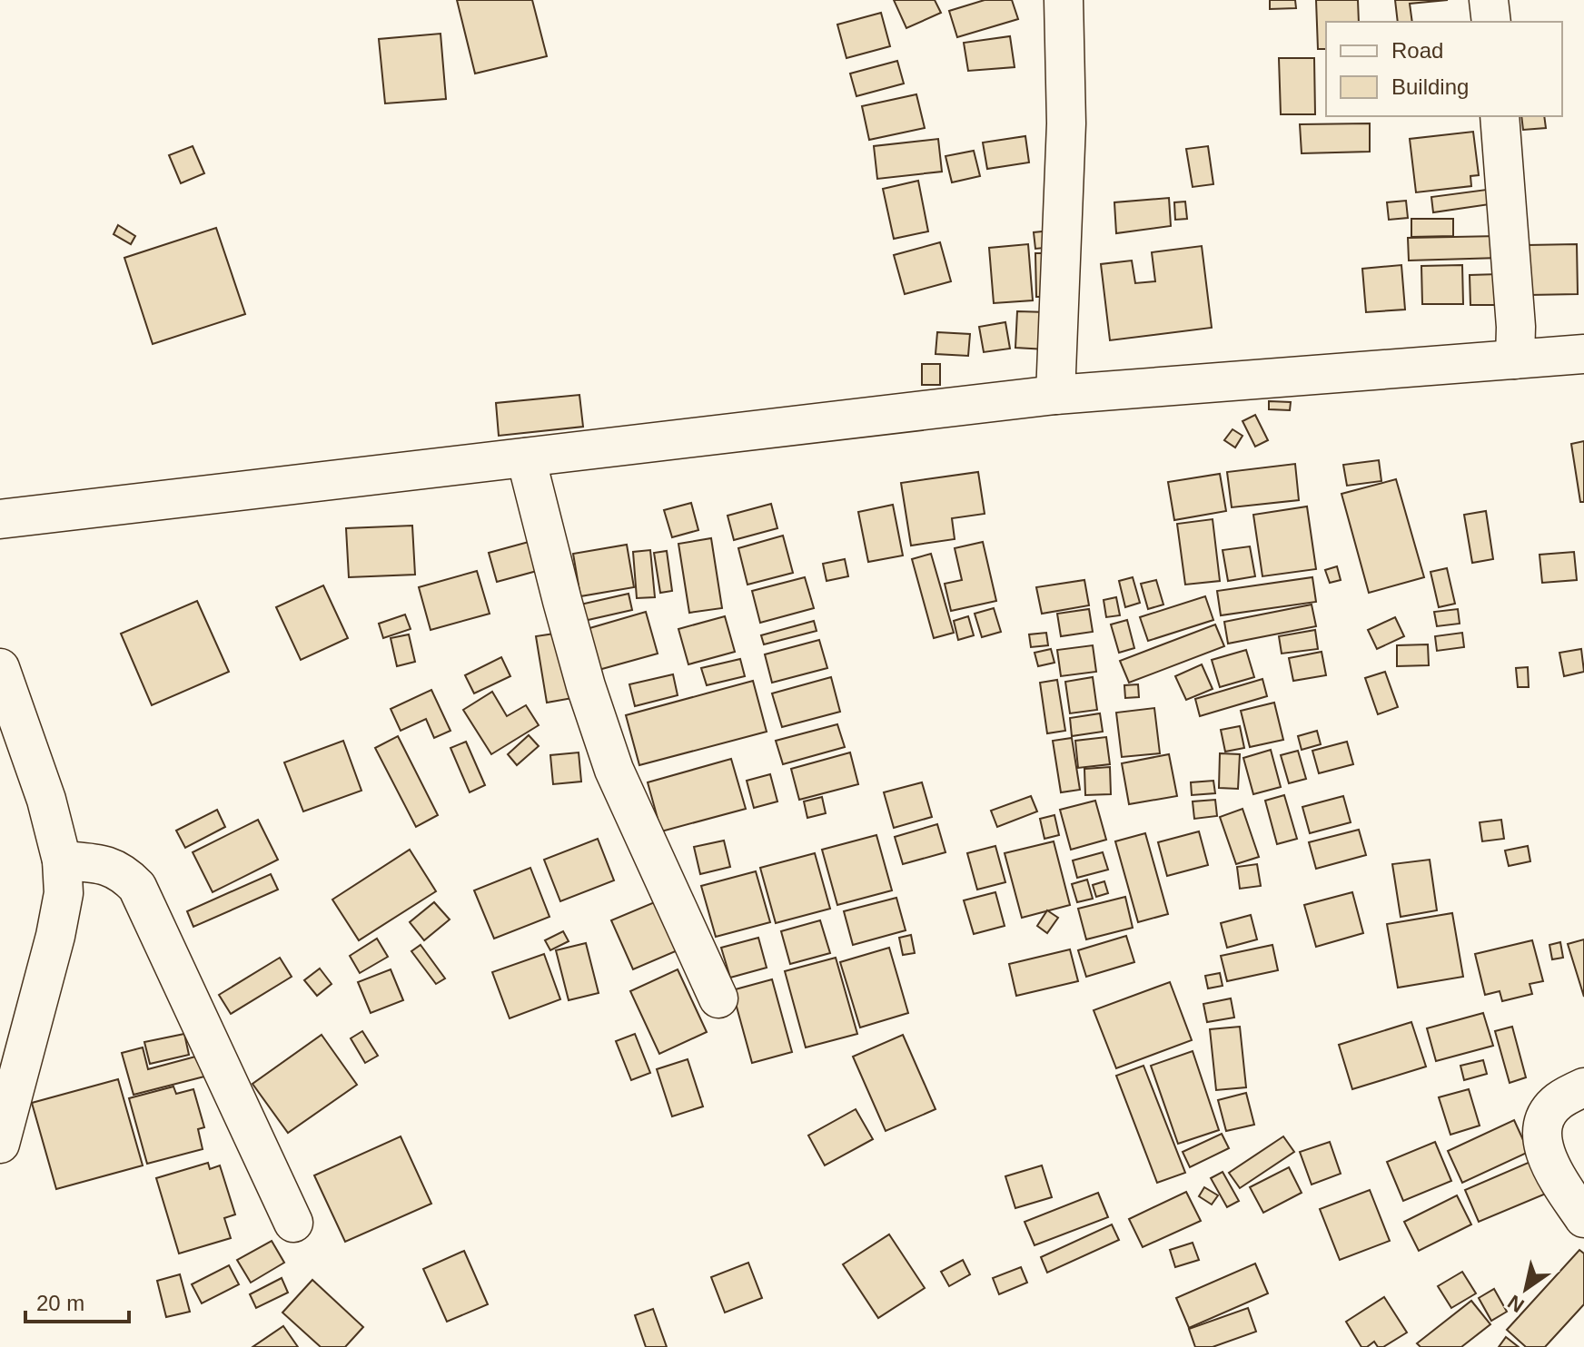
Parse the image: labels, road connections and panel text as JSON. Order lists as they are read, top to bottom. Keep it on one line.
{"legend":["Road","Building"],"scale_bar":"20 m","north":"bottom left"}
